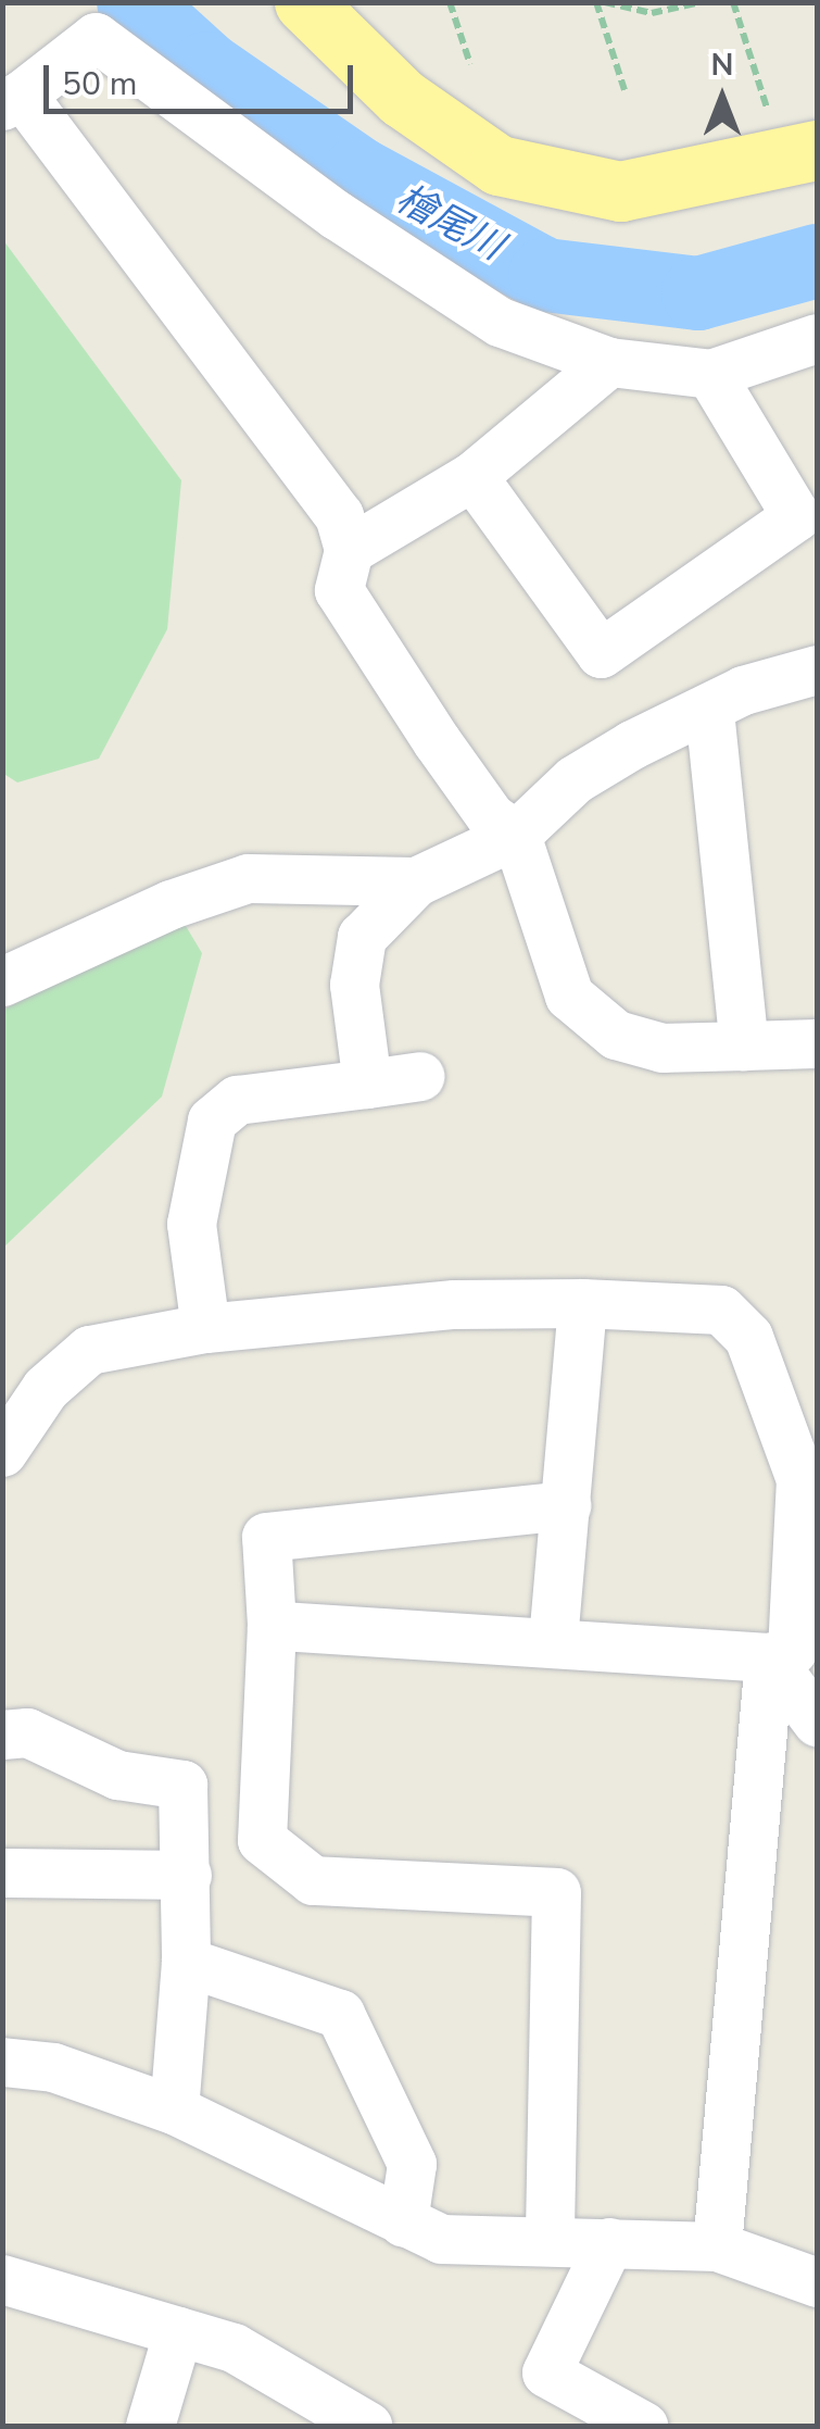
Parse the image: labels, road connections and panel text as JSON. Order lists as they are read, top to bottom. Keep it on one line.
{"water":["檜尾川"],"scale_bar":"50 m","north":"top"}
